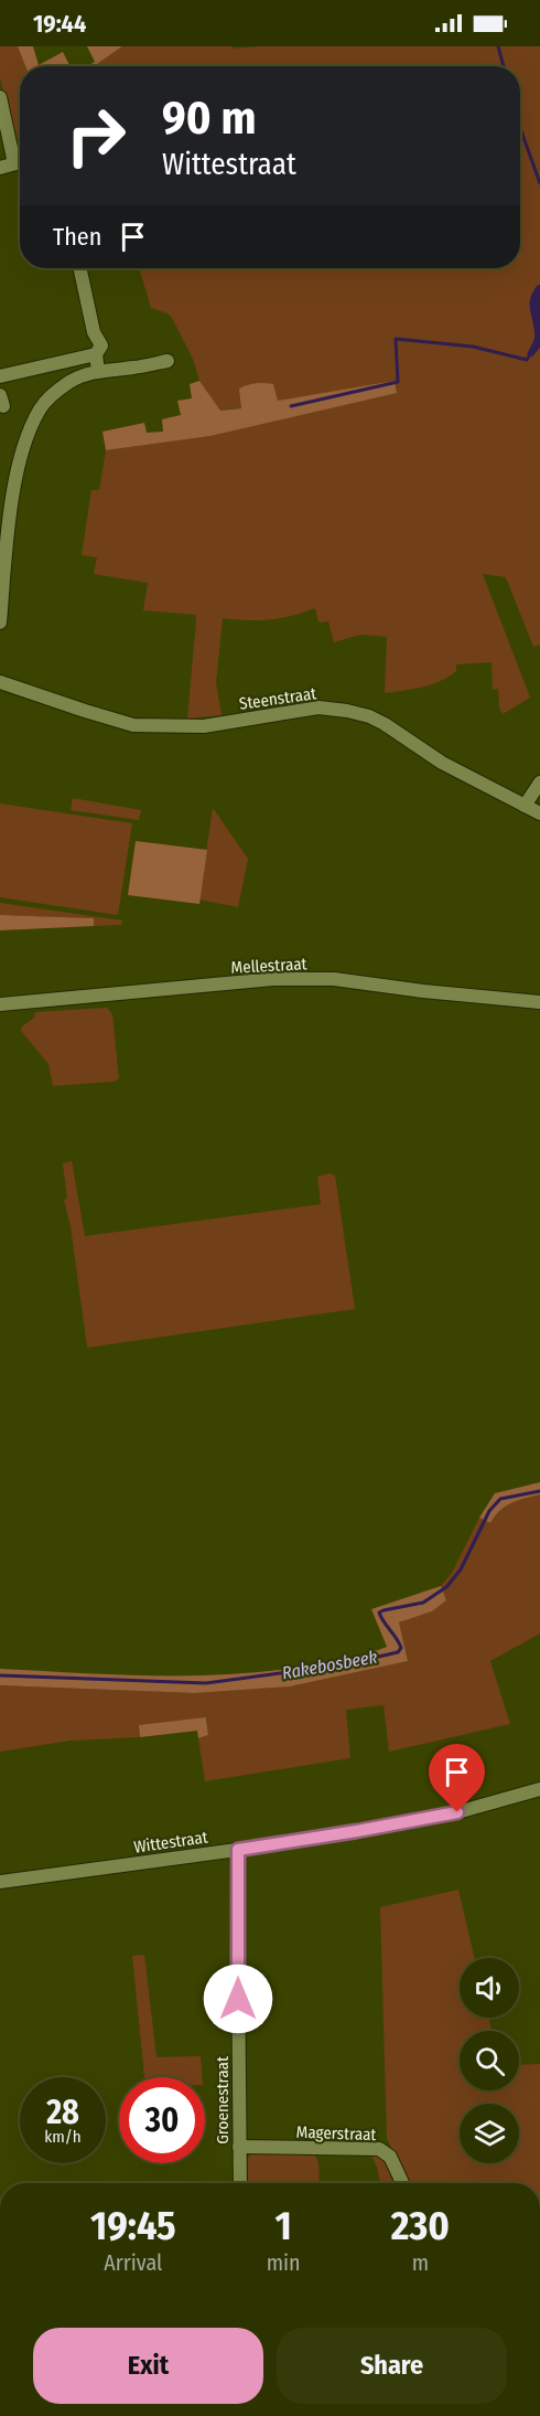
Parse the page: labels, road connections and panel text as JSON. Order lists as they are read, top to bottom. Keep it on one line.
{"streets":{"street":["Steenstraat","Mellestraat","Wittestraat","Groenestraat","Magerstraat"]},"crossings":[["Wittestraat","Groenestraat"],["Groenestraat","Magerstraat"]],"water":["Rakebosbeek"],"page":{"status":"19:44","turn":["90 m","Wittestraat"],"then":"Then","speed":"28 km/h","limit":"30","eta":["19:45","Arrival","1","min","230","m"],"buttons":["Exit","Share"]}}
